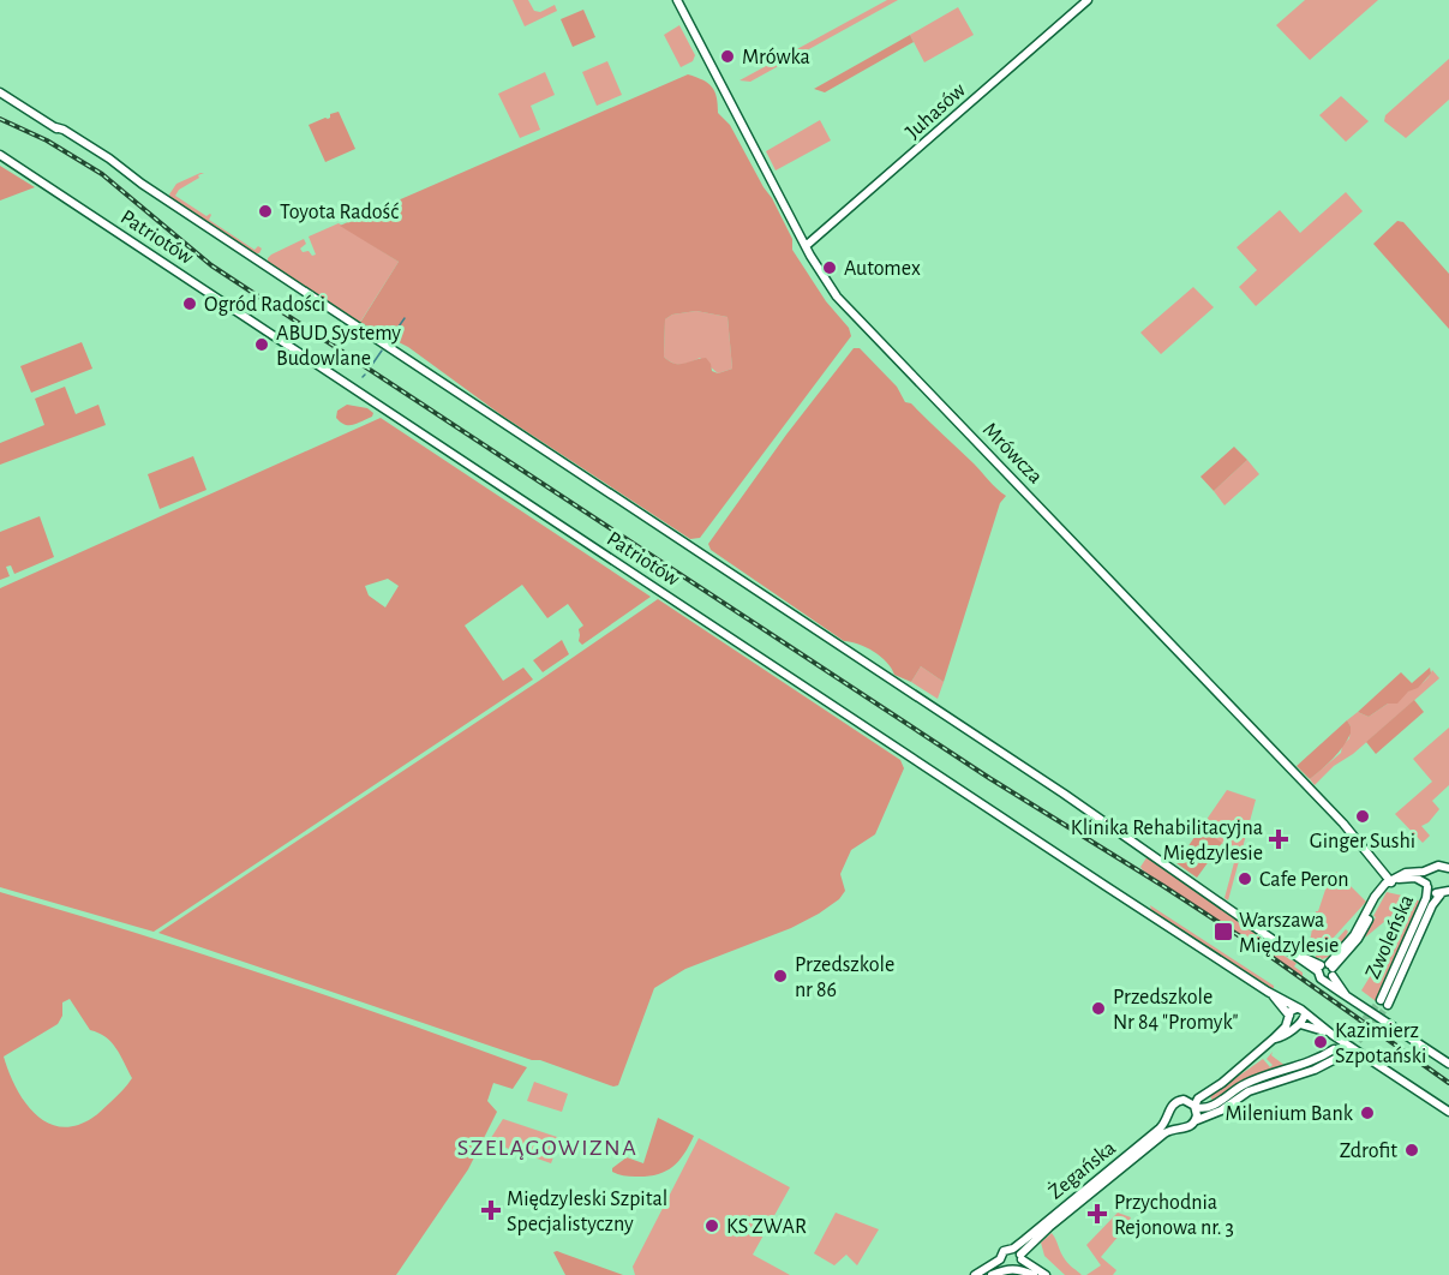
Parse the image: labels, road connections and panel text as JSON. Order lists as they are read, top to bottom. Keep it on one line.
{"streets":{"main road":["Juhasów","Patriotów","Mrówcza","Zwoleńska","Żegańska"]},"crossings":[["Juhasów","Mrówcza"],["Patriotów","Zwoleńska"],["Mrówcza","Zwoleńska"]],"districts":["SZELĄGOWIZNA"],"places":{"other":["Mrówka","Toyota Radość","Automex","Ogród Radości","ABUD Systemy Budowlane","Ginger Sushi","Cafe Peron","Przedszkole nr 86","Przedszkole Nr 84 \"Promyk\"","Kazimierz Szpotański","Milenium Bank","Zdrofit","KS ZWAR"],"health":["Klinika Rehabilitacyjna Międzylesie","Międzyleski Szpital Specjalistyczny","Przychodnia Rejonowa nr. 3"],"transit":["Warszawa Międzylesie"]}}
